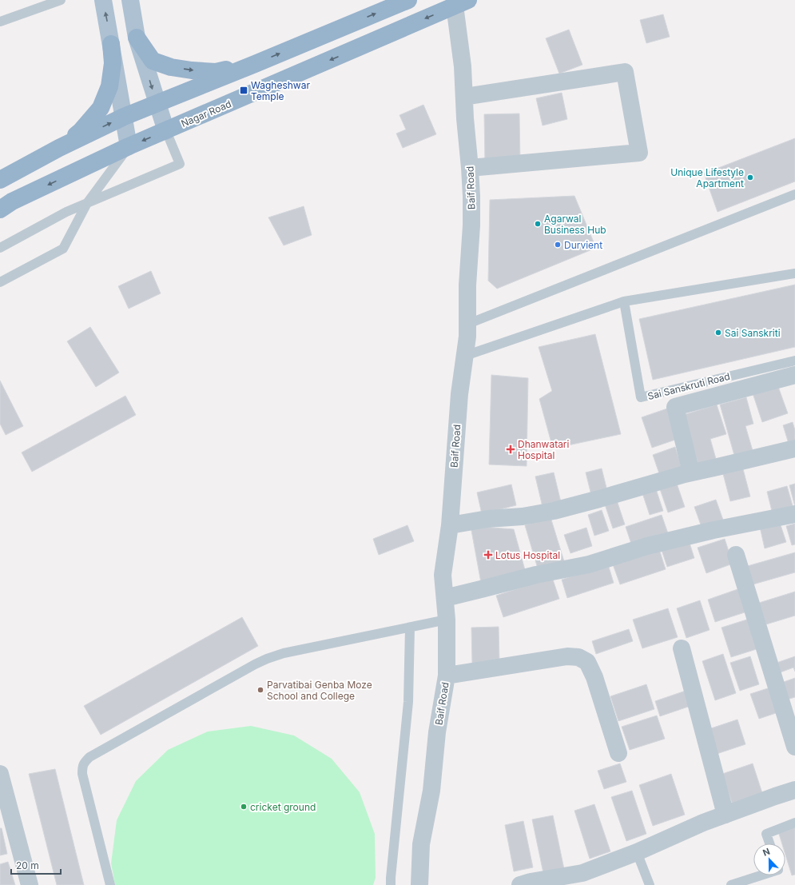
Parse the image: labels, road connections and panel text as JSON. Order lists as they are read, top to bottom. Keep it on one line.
{"streets":{"highway":["Nagar Road"],"street":["Baif Road"],"lane":["Sai Sanskruti Road"]},"crossings":[["Nagar Road","Baif Road"]],"places":{"transit":["Wagheshwar Temple"],"other":["Unique Lifestyle Apartment","Agarwal Business Hub","Durvient","Sai Sanskriti","Parvatibai Genba Moze School and College","cricket ground"],"health":["Dhanwatari Hospital","Lotus Hospital"]},"scale_bar":"20 m","north":"top"}
